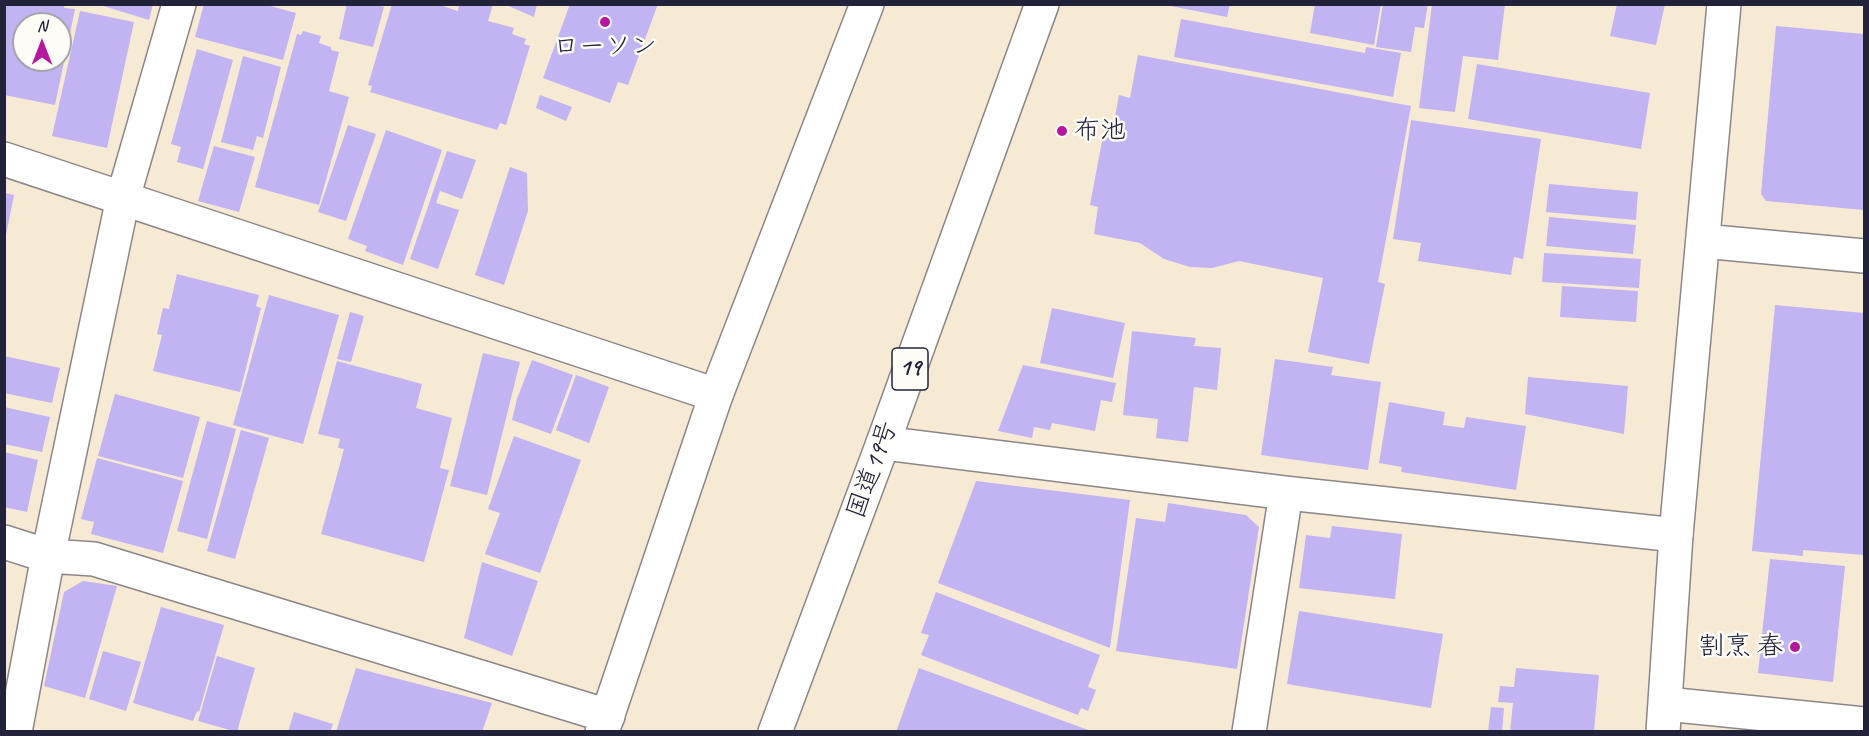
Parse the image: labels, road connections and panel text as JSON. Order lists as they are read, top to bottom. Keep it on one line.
{"streets":{"main road":["19","国道19号"]},"places":["ローソン","布池","割烹 春"],"north":"top"}
